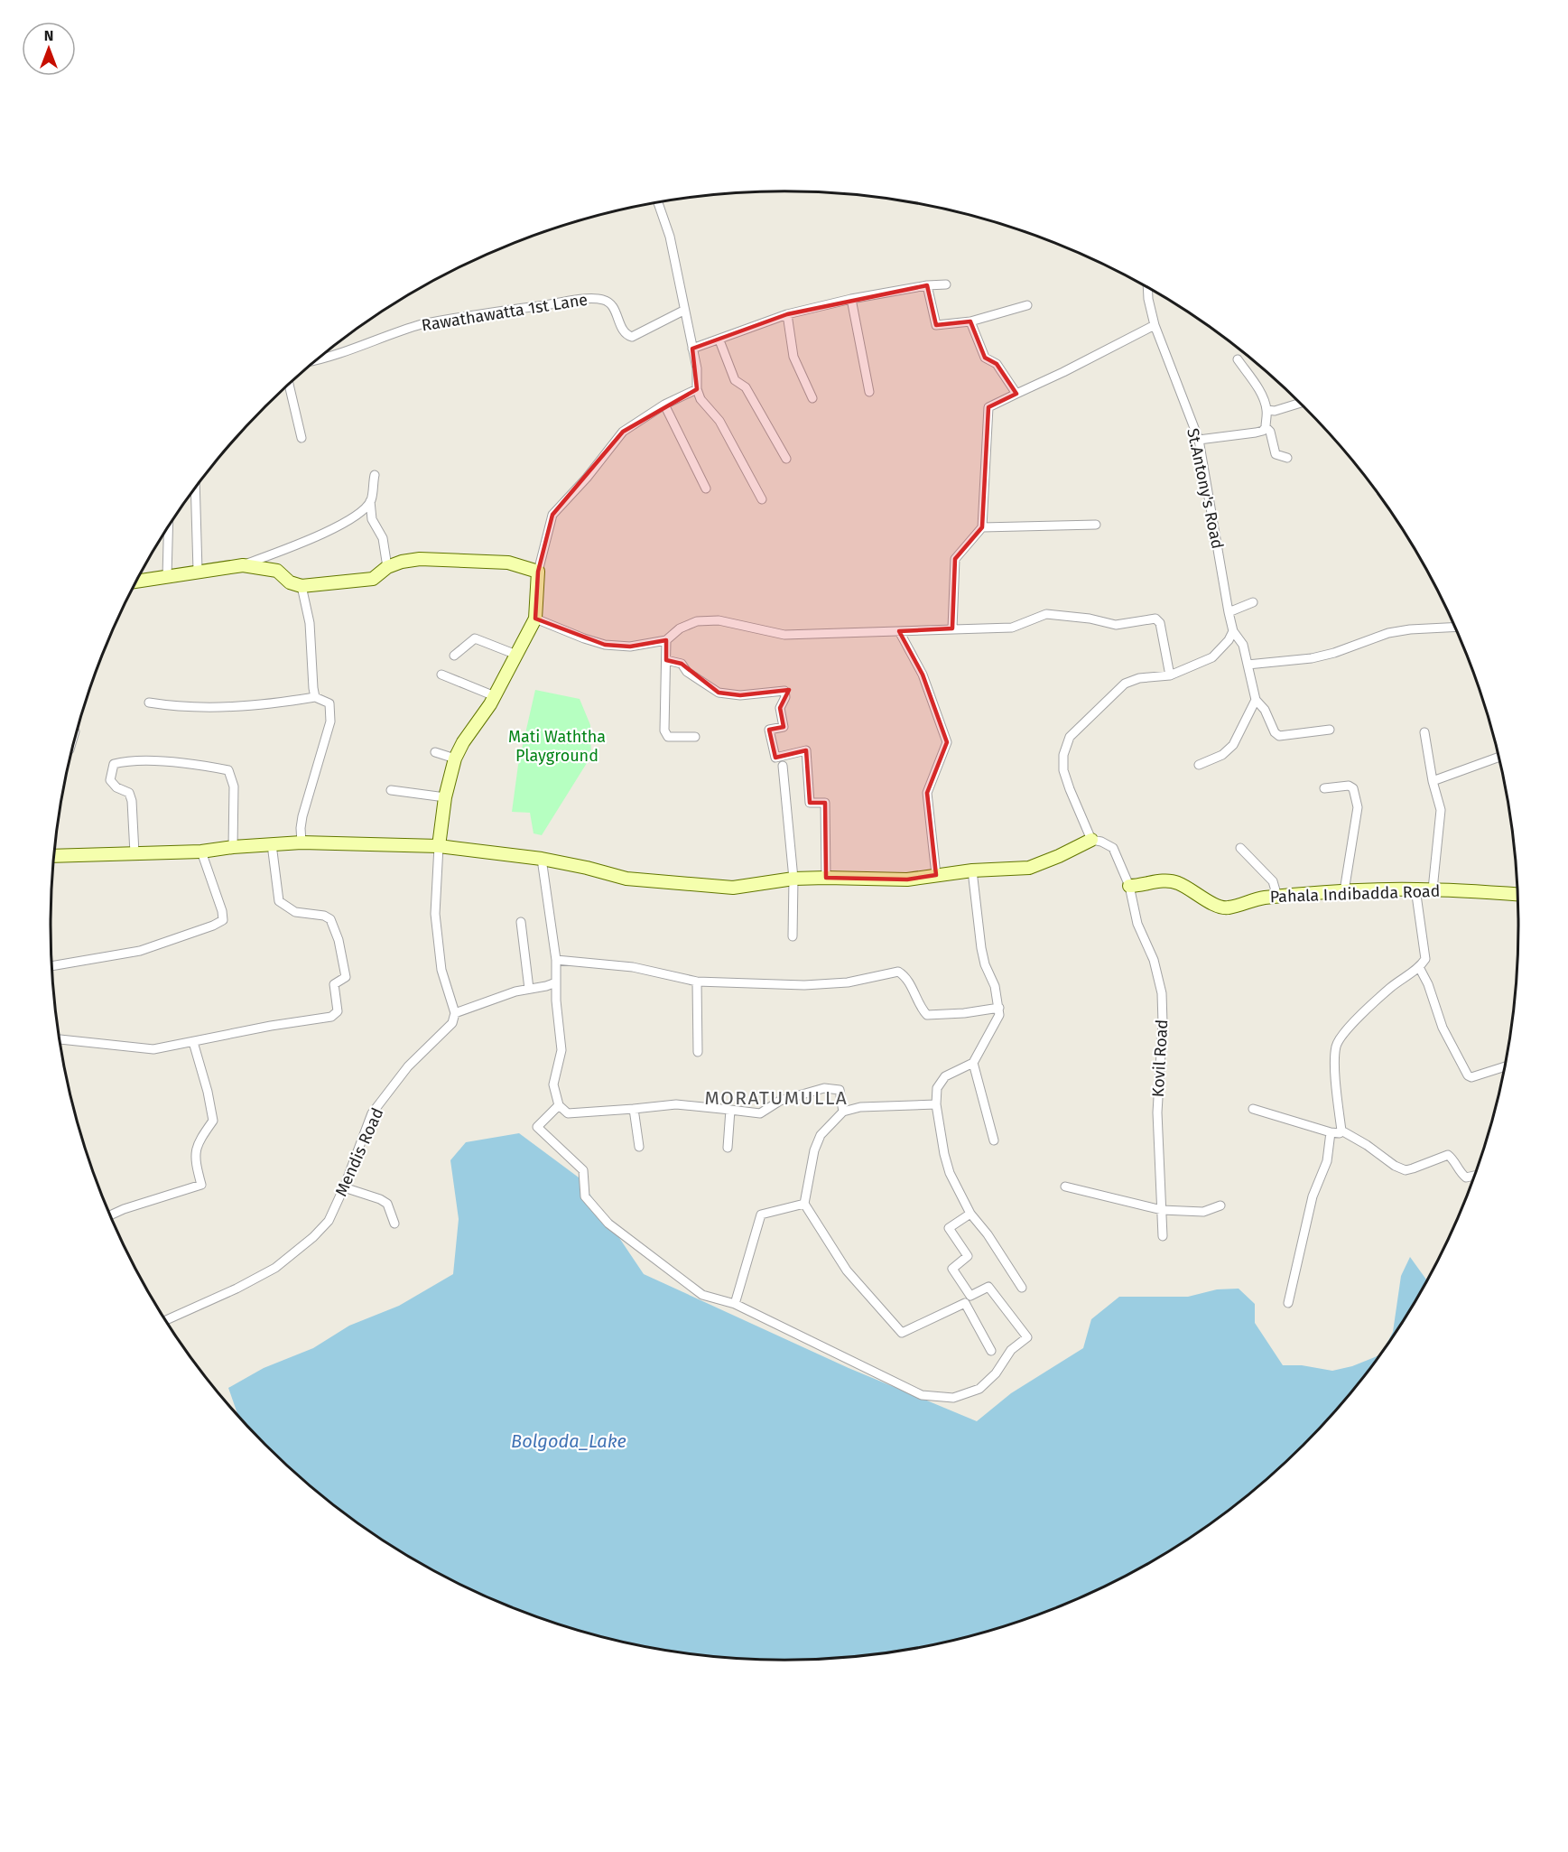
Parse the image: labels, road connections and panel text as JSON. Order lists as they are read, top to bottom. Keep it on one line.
{"streets":{"street":["Rawathawatta 1st Lane","St.Antony's Road","Pahala Indibadda Road","Kovil Road","Mendis Road"]},"crossings":[["Pahala Indibadda Road","Kovil Road"]],"districts":["MORATUMULLA"],"water":["Bolgoda_Lake"],"parks":["Mati Waththa Playground"],"north":"top"}
